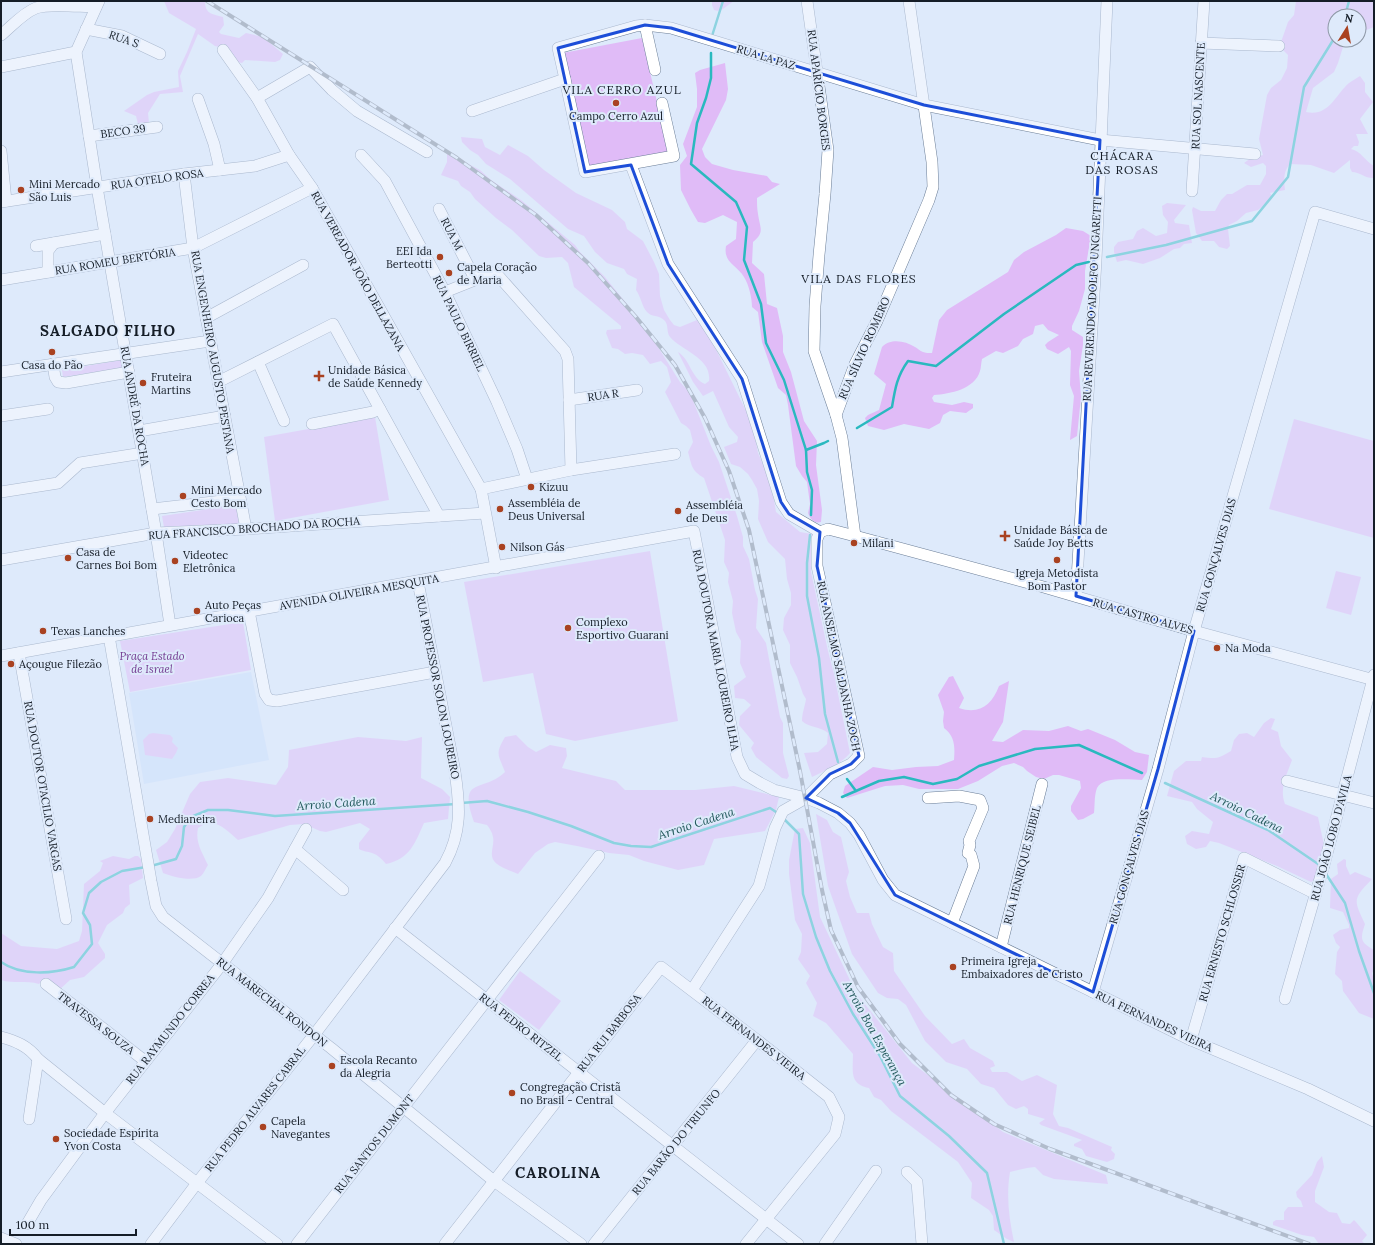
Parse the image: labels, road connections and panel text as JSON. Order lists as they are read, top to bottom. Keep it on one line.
{"streets":{"street":["RUA S","RUA LA PAZ","RUA APARÍCIO BORGES","RUA SOL NASCENTE","BECO 39","RUA OTELO ROSA","RUA M","RUA ROMEU BERTÓRIA","RUA VEREADOR JOÃO DELLAZANA","RUA REVERENDO ADOLFO UNGARETTI","RUA PAULO BIRRIEL","RUA SÍLVIO ROMERO","RUA ENGENHEIRO AUGUSTO PESTANA","RUA R","RUA ANDRÉ DA ROCHA","RUA FRANCISCO BROCHADO DA ROCHA","RUA GONÇALVES DIAS","AVENIDA OLIVEIRA MESQUITA","RUA CASTRO ALVES","RUA DOUTORA MARIA LOUREIRO ILHA","RUA ANSELMO SALDANHA ZOCH","RUA PROFESSOR SOLON LOUREIRO","RUA DOUTOR OTACILIO VARGAS","RUA JOÃO LOBO D'AVILA","RUA HENRIQUE SEIBEL","RUA ERNESTO SCHLOSSER","RUA MARECHAL RONDON","RUA FERNANDES VIEIRA","TRAVESSA SOUZA","RUA PEDRO RITZEL","RUA RAYMUNDO CORREA","RUA RUI BARBOSA","RUA PEDRO ALVARES CABRAL","RUA BARÃO DO TRIUNFO","RUA SANTOS DUMONT"]},"crossings":[["RUA LA PAZ","RUA APARÍCIO BORGES"],["RUA LA PAZ","RUA SOL NASCENTE"],["RUA LA PAZ","RUA REVERENDO ADOLFO UNGARETTI"],["RUA LA PAZ","RUA SÍLVIO ROMERO"],["RUA APARÍCIO BORGES","RUA SÍLVIO ROMERO"],["BECO 39","RUA ANDRÉ DA ROCHA"],["RUA OTELO ROSA","RUA VEREADOR JOÃO DELLAZANA"],["RUA OTELO ROSA","RUA ENGENHEIRO AUGUSTO PESTANA"],["RUA OTELO ROSA","RUA ANDRÉ DA ROCHA"],["RUA ROMEU BERTÓRIA","RUA VEREADOR JOÃO DELLAZANA"],["RUA ROMEU BERTÓRIA","RUA ENGENHEIRO AUGUSTO PESTANA"],["RUA ROMEU BERTÓRIA","RUA ANDRÉ DA ROCHA"],["RUA VEREADOR JOÃO DELLAZANA","RUA FRANCISCO BROCHADO DA ROCHA"],["RUA VEREADOR JOÃO DELLAZANA","AVENIDA OLIVEIRA MESQUITA"],["RUA REVERENDO ADOLFO UNGARETTI","RUA CASTRO ALVES"],["RUA ENGENHEIRO AUGUSTO PESTANA","RUA FRANCISCO BROCHADO DA ROCHA"],["RUA ANDRÉ DA ROCHA","RUA FRANCISCO BROCHADO DA ROCHA"],["RUA ANDRÉ DA ROCHA","AVENIDA OLIVEIRA MESQUITA"],["RUA GONÇALVES DIAS","RUA CASTRO ALVES"],["RUA GONÇALVES DIAS","RUA FERNANDES VIEIRA"],["AVENIDA OLIVEIRA MESQUITA","RUA DOUTORA MARIA LOUREIRO ILHA"],["AVENIDA OLIVEIRA MESQUITA","RUA PROFESSOR SOLON LOUREIRO"],["AVENIDA OLIVEIRA MESQUITA","RUA DOUTOR OTACILIO VARGAS"],["AVENIDA OLIVEIRA MESQUITA","RUA MARECHAL RONDON"],["RUA CASTRO ALVES","RUA ANSELMO SALDANHA ZOCH"],["RUA CASTRO ALVES","RUA JOÃO LOBO D'AVILA"],["RUA DOUTORA MARIA LOUREIRO ILHA","RUA ANSELMO SALDANHA ZOCH"],["RUA DOUTORA MARIA LOUREIRO ILHA","RUA FERNANDES VIEIRA"],["RUA ANSELMO SALDANHA ZOCH","RUA FERNANDES VIEIRA"],["RUA PROFESSOR SOLON LOUREIRO","RUA PEDRO ALVARES CABRAL"],["RUA JOÃO LOBO D'AVILA","RUA ERNESTO SCHLOSSER"],["RUA HENRIQUE SEIBEL","RUA FERNANDES VIEIRA"],["RUA ERNESTO SCHLOSSER","RUA FERNANDES VIEIRA"],["RUA MARECHAL RONDON","RUA RAYMUNDO CORREA"],["RUA MARECHAL RONDON","RUA RUI BARBOSA"],["RUA MARECHAL RONDON","RUA PEDRO ALVARES CABRAL"],["RUA MARECHAL RONDON","RUA SANTOS DUMONT"],["RUA FERNANDES VIEIRA","RUA PEDRO RITZEL"],["RUA FERNANDES VIEIRA","RUA RUI BARBOSA"],["RUA FERNANDES VIEIRA","RUA BARÃO DO TRIUNFO"],["TRAVESSA SOUZA","RUA RAYMUNDO CORREA"],["RUA PEDRO RITZEL","RUA RUI BARBOSA"],["RUA PEDRO RITZEL","RUA PEDRO ALVARES CABRAL"],["RUA PEDRO RITZEL","RUA BARÃO DO TRIUNFO"],["RUA PEDRO RITZEL","RUA SANTOS DUMONT"]],"districts":["VILA CERRO AZUL","CHÁCARA DAS ROSAS","VILA DAS FLORES","SALGADO FILHO","CAROLINA"],"water":["Arroio Cadena","Arroio Boa Esperança"],"parks":["Praça Estado de Israel"],"places":{"other":["Campo Cerro Azul","Mini Mercado São Luis","EEI Ida Berteotti","Capela Coração de Maria","Casa do Pão","Fruteira Martins","Kizuu","Mini Mercado Cesto Bom","Assembléia de Deus Universal","Assembléia de Deus","Milani","Nilson Gás","Casa de Carnes Boi Bom","Igreja Metodista Bom Pastor","Videotec Eletrônica","Auto Peças Carioca","Complexo Esportivo Guarani","Texas Lanches","Na Moda","Açougue Filezão","Medianeira","Primeira Igreja Embaixadores de Cristo","Escola Recanto da Alegria","Congregação Cristã no Brasil - Central","Capela Navegantes","Sociedade Espírita Yvon Costa"],"health":["Unidade Básica de Saúde Kennedy","Unidade Básica de Saúde Joy Betts"]},"scale_bar":"100 m","north":"top"}
